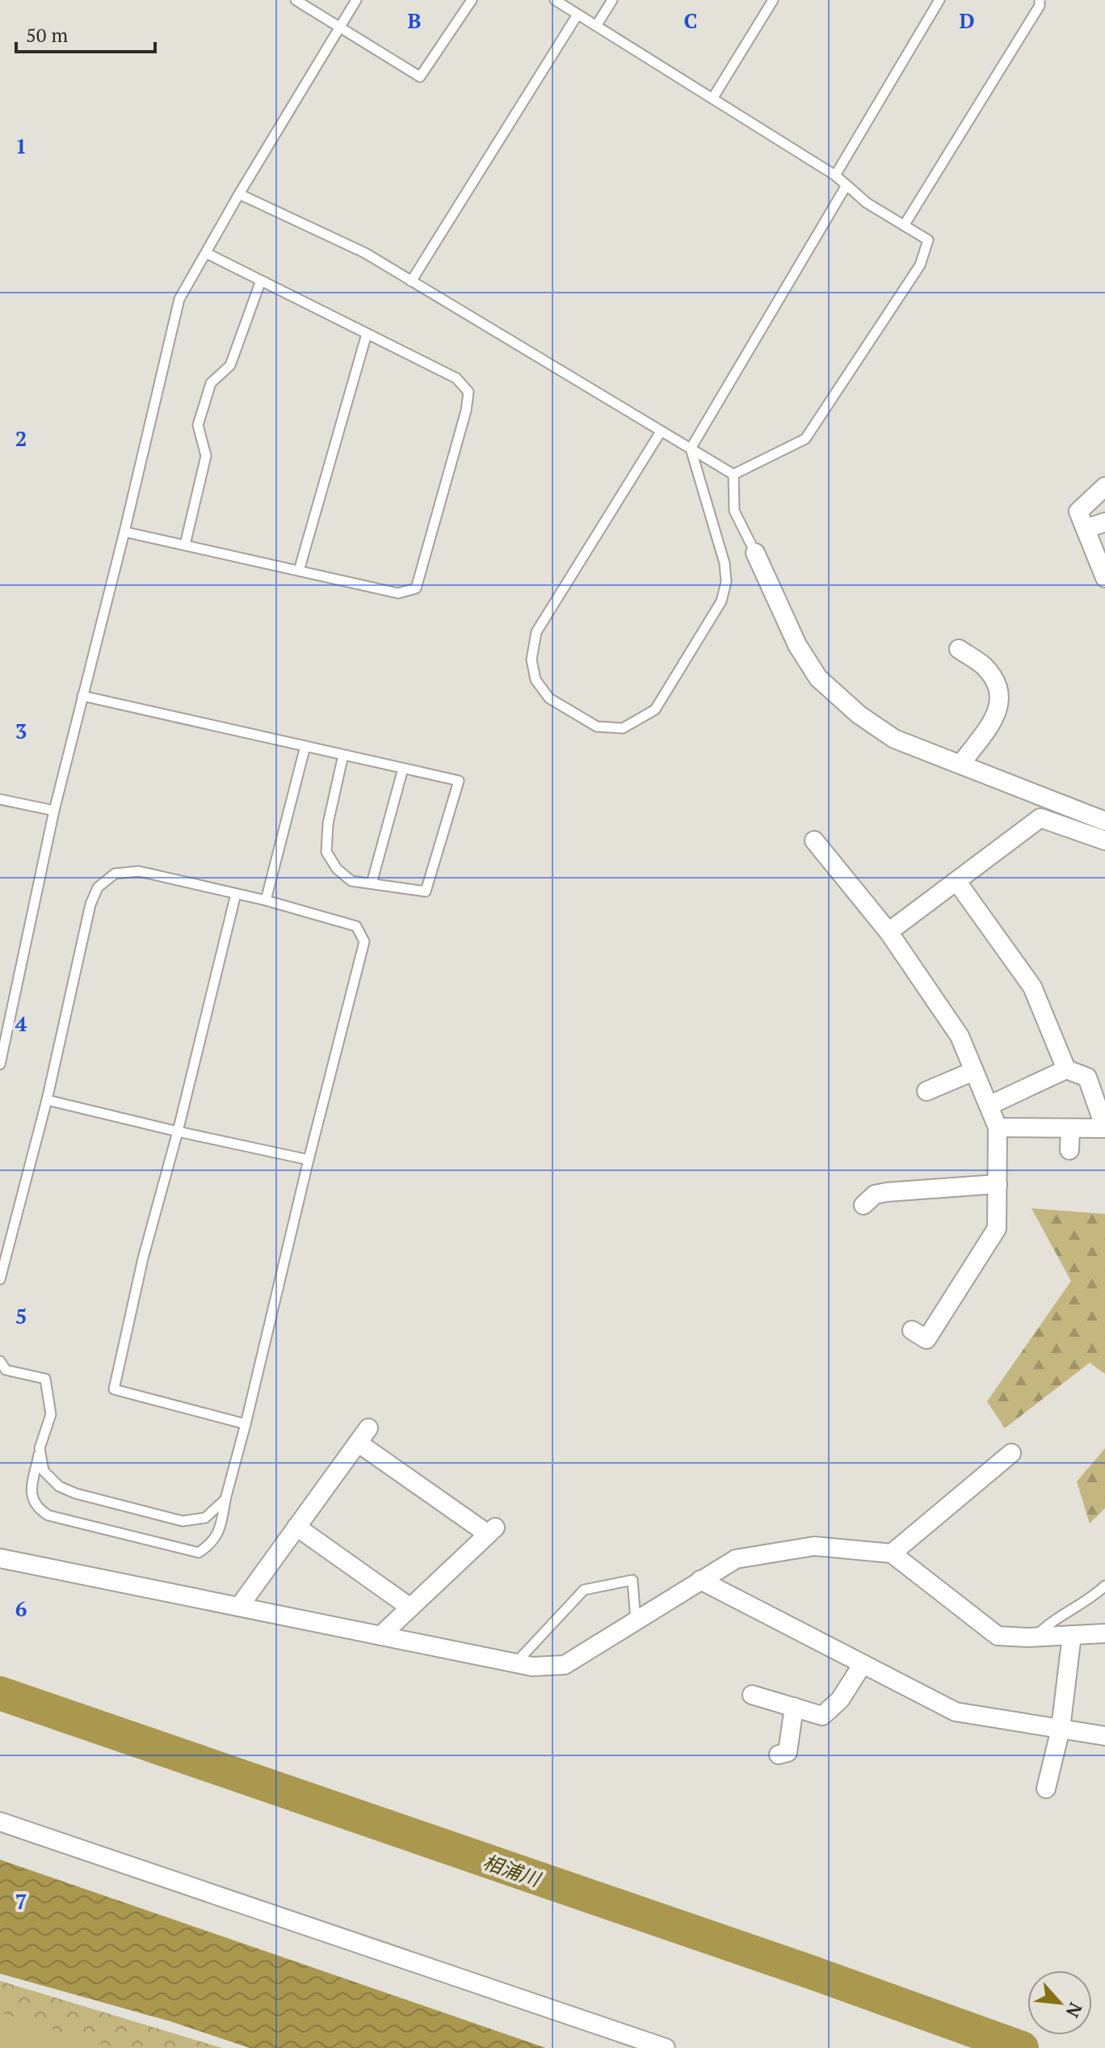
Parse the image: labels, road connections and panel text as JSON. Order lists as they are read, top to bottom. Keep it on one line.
{"water":["相浦川"],"scale_bar":"50 m","north":"bottom right","grid":{"columns":["B","C","D"],"rows":["1","2","3","4","5","6","7"]}}
